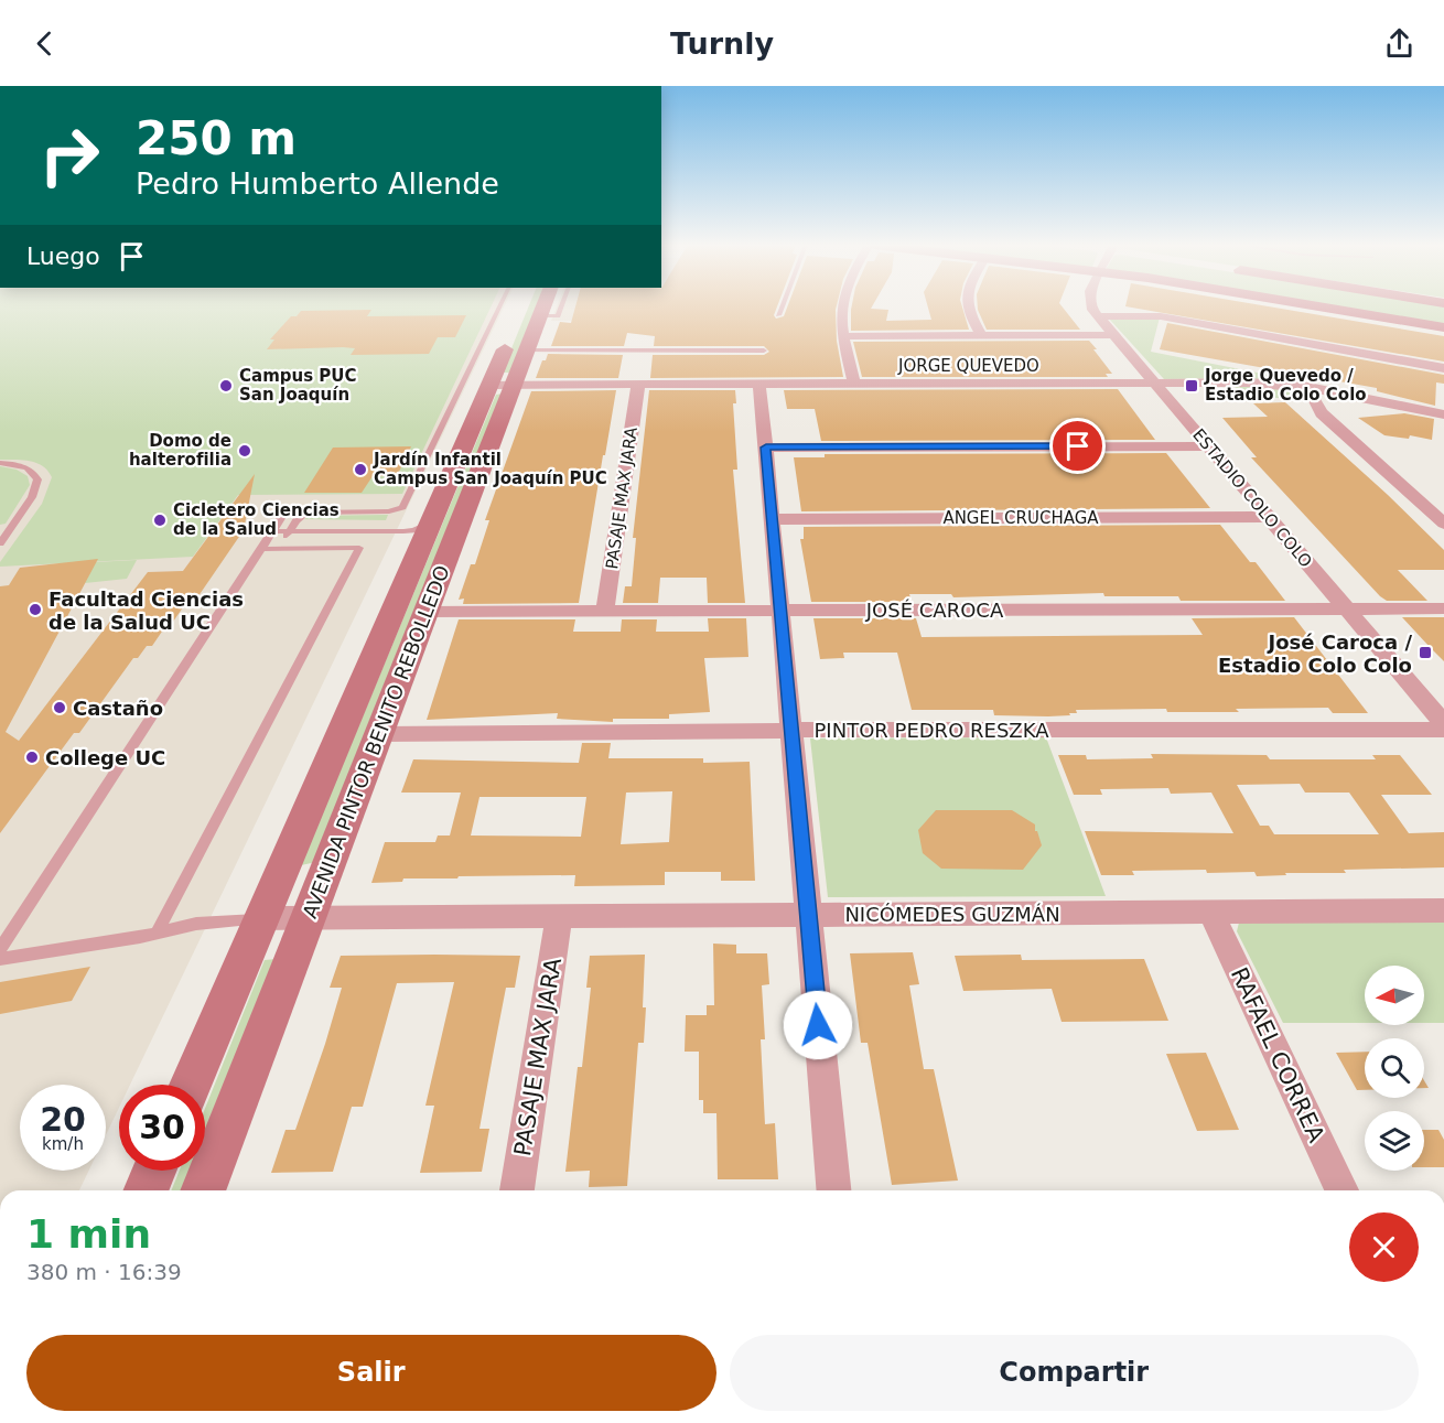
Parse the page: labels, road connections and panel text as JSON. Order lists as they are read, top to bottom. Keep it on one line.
{"streets":{"street":["JORGE QUEVEDO","PASAJE MAX JARA","ESTADIO COLO COLO","ANGEL CRUCHAGA","JOSÉ CAROCA","PINTOR PEDRO RESZKA","AVENIDA PINTOR BENITO REBOLLEDO","NICÓMEDES GUZMÁN","RAFAEL CORREA"]},"crossings":[["JORGE QUEVEDO","PASAJE MAX JARA"],["JORGE QUEVEDO","ESTADIO COLO COLO"],["JORGE QUEVEDO","AVENIDA PINTOR BENITO REBOLLEDO"],["PASAJE MAX JARA","JOSÉ CAROCA"],["PASAJE MAX JARA","NICÓMEDES GUZMÁN"],["ESTADIO COLO COLO","ANGEL CRUCHAGA"],["ESTADIO COLO COLO","JOSÉ CAROCA"],["JOSÉ CAROCA","AVENIDA PINTOR BENITO REBOLLEDO"],["PINTOR PEDRO RESZKA","AVENIDA PINTOR BENITO REBOLLEDO"],["AVENIDA PINTOR BENITO REBOLLEDO","NICÓMEDES GUZMÁN"],["NICÓMEDES GUZMÁN","RAFAEL CORREA"]],"places":{"other":["Campus PUC San Joaquín","Domo de halterofilia","Jardín Infantil Campus San Joaquín PUC","Cicletero Ciencias de la Salud","Facultad Ciencias de la Salud UC","Castaño","College UC"],"transit":["Jorge Quevedo / Estadio Colo Colo","José Caroca / Estadio Colo Colo"]},"north":"left","page":{"header":"Turnly","turn":["250 m","Pedro Humberto Allende"],"then":"Luego","speed":"20 km/h","limit":"30","heading":["1 min","380 m · 16:39"],"buttons":["Salir","Compartir"]}}
